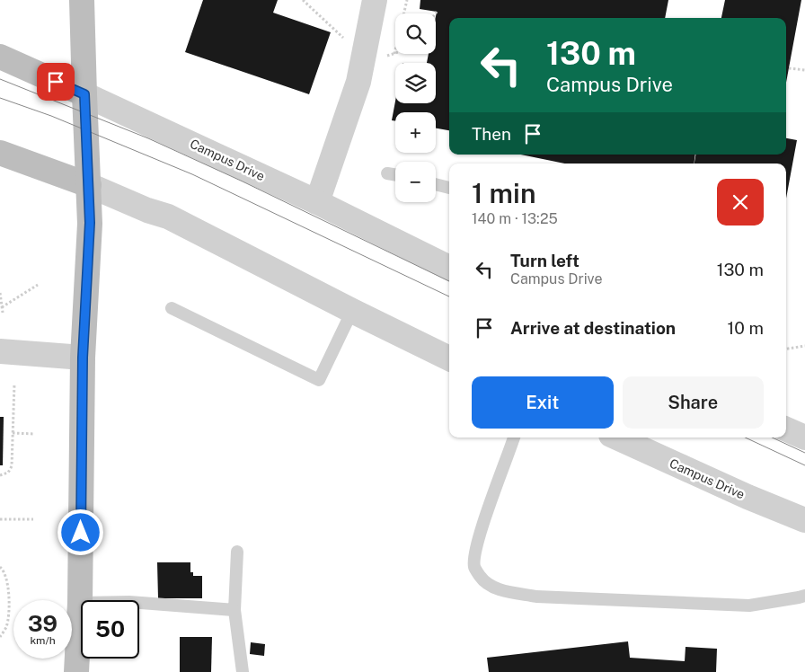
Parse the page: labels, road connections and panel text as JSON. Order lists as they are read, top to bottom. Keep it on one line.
{"streets":{"main road":["Campus Drive"]},"page":{"map_buttons":["+","−"],"turn":["130 m","Campus Drive"],"then":"Then","heading":["1 min","140 m · 13:25"],"list":[{"name":"Turn left","note":"Campus Drive","value":"130 m"},{"name":"Arrive at destination","value":"10 m"}],"buttons":["Exit","Share"],"speed":"39 km/h","limit":"50"}}
